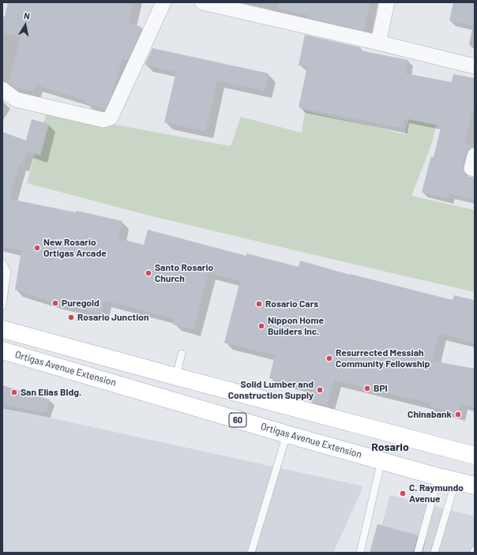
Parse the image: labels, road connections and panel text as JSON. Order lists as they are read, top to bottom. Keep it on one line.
{"streets":{"main road":["Ortigas Avenue Extension","60"]},"districts":["Rosario"],"places":["New Rosario Ortigas Arcade","Santo Rosario Church","Puregold","Rosario Cars","Rosario Junction","Nippon Home Builders Inc.","Resurrected Messiah Community Fellowship","BPI","Solid Lumber and Construction Supply","San Elias Bldg.","Chinabank","C. Raymundo Avenue"],"north":"top"}
